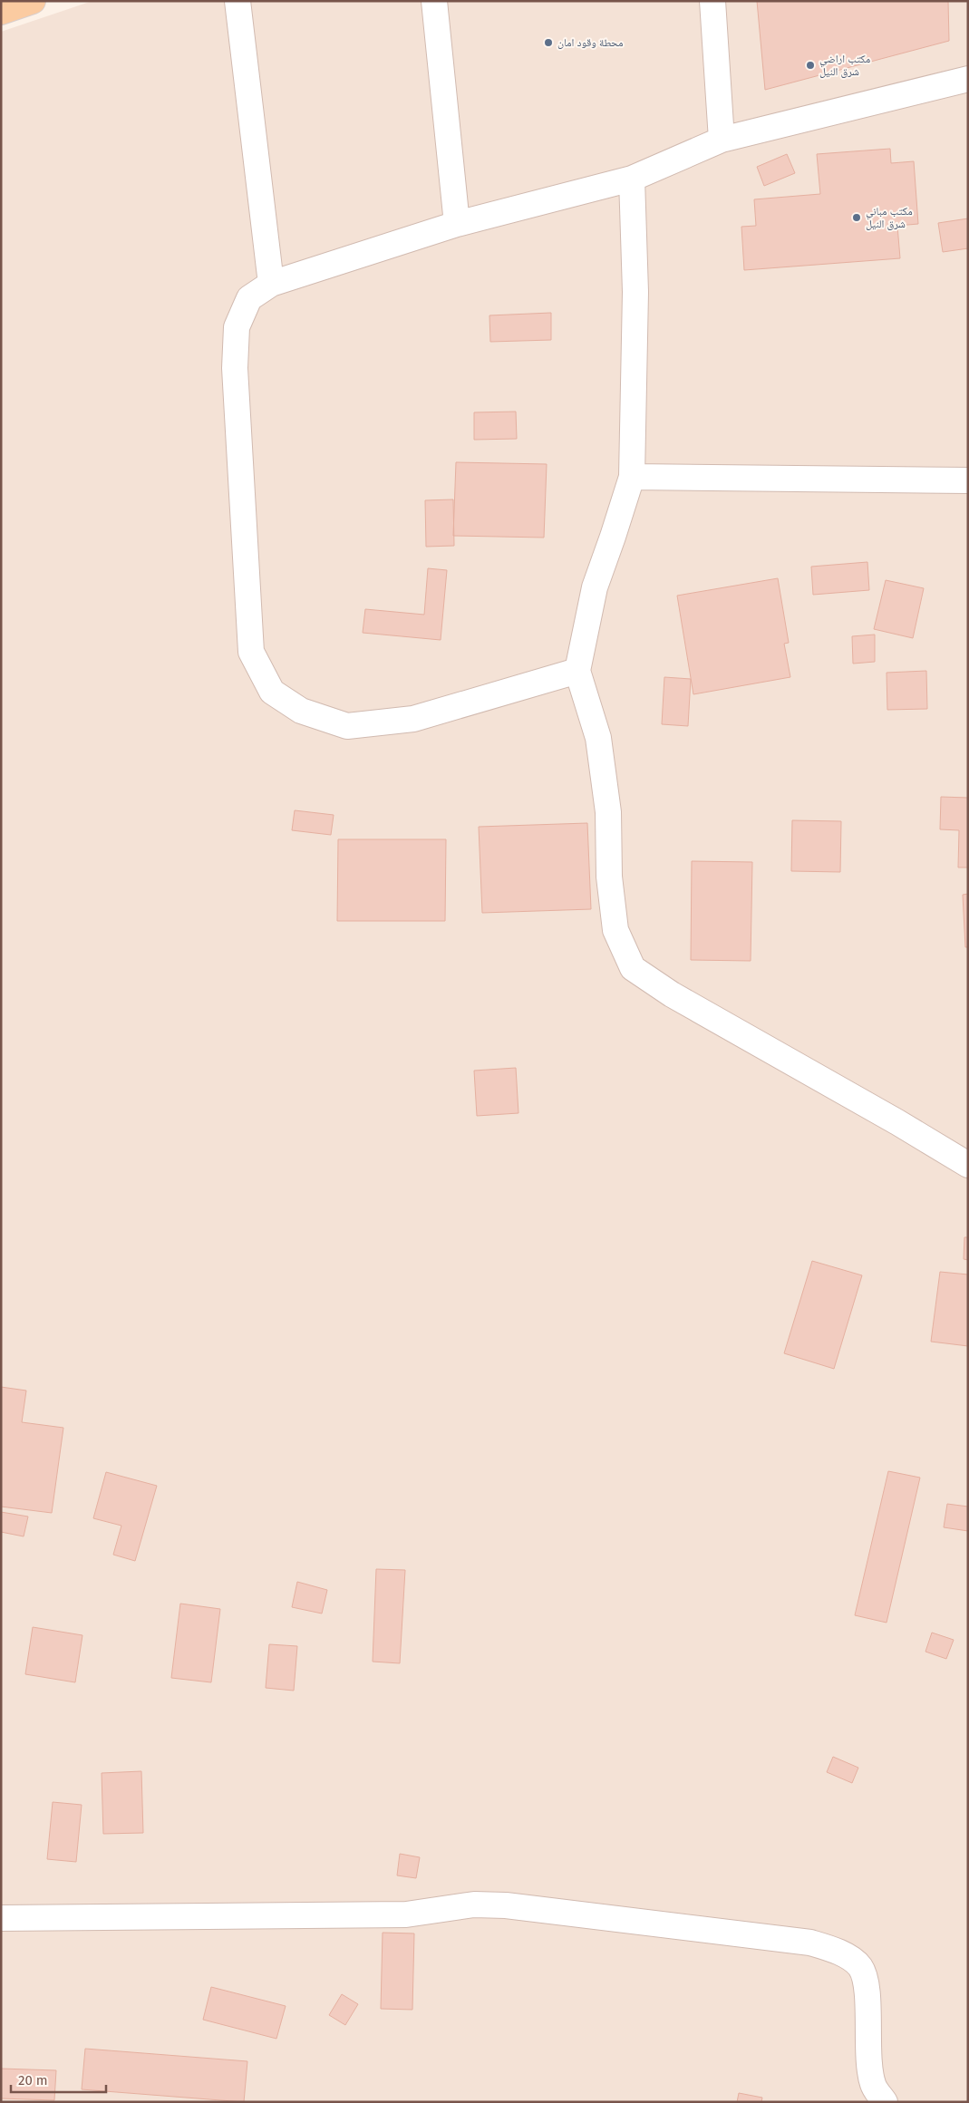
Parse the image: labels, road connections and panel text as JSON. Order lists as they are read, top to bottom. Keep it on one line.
{"places":["محطة وقود امان","مكتب اراضي شرق النيل","مكتب مباني شرق النيل"],"scale_bar":"20 m"}
